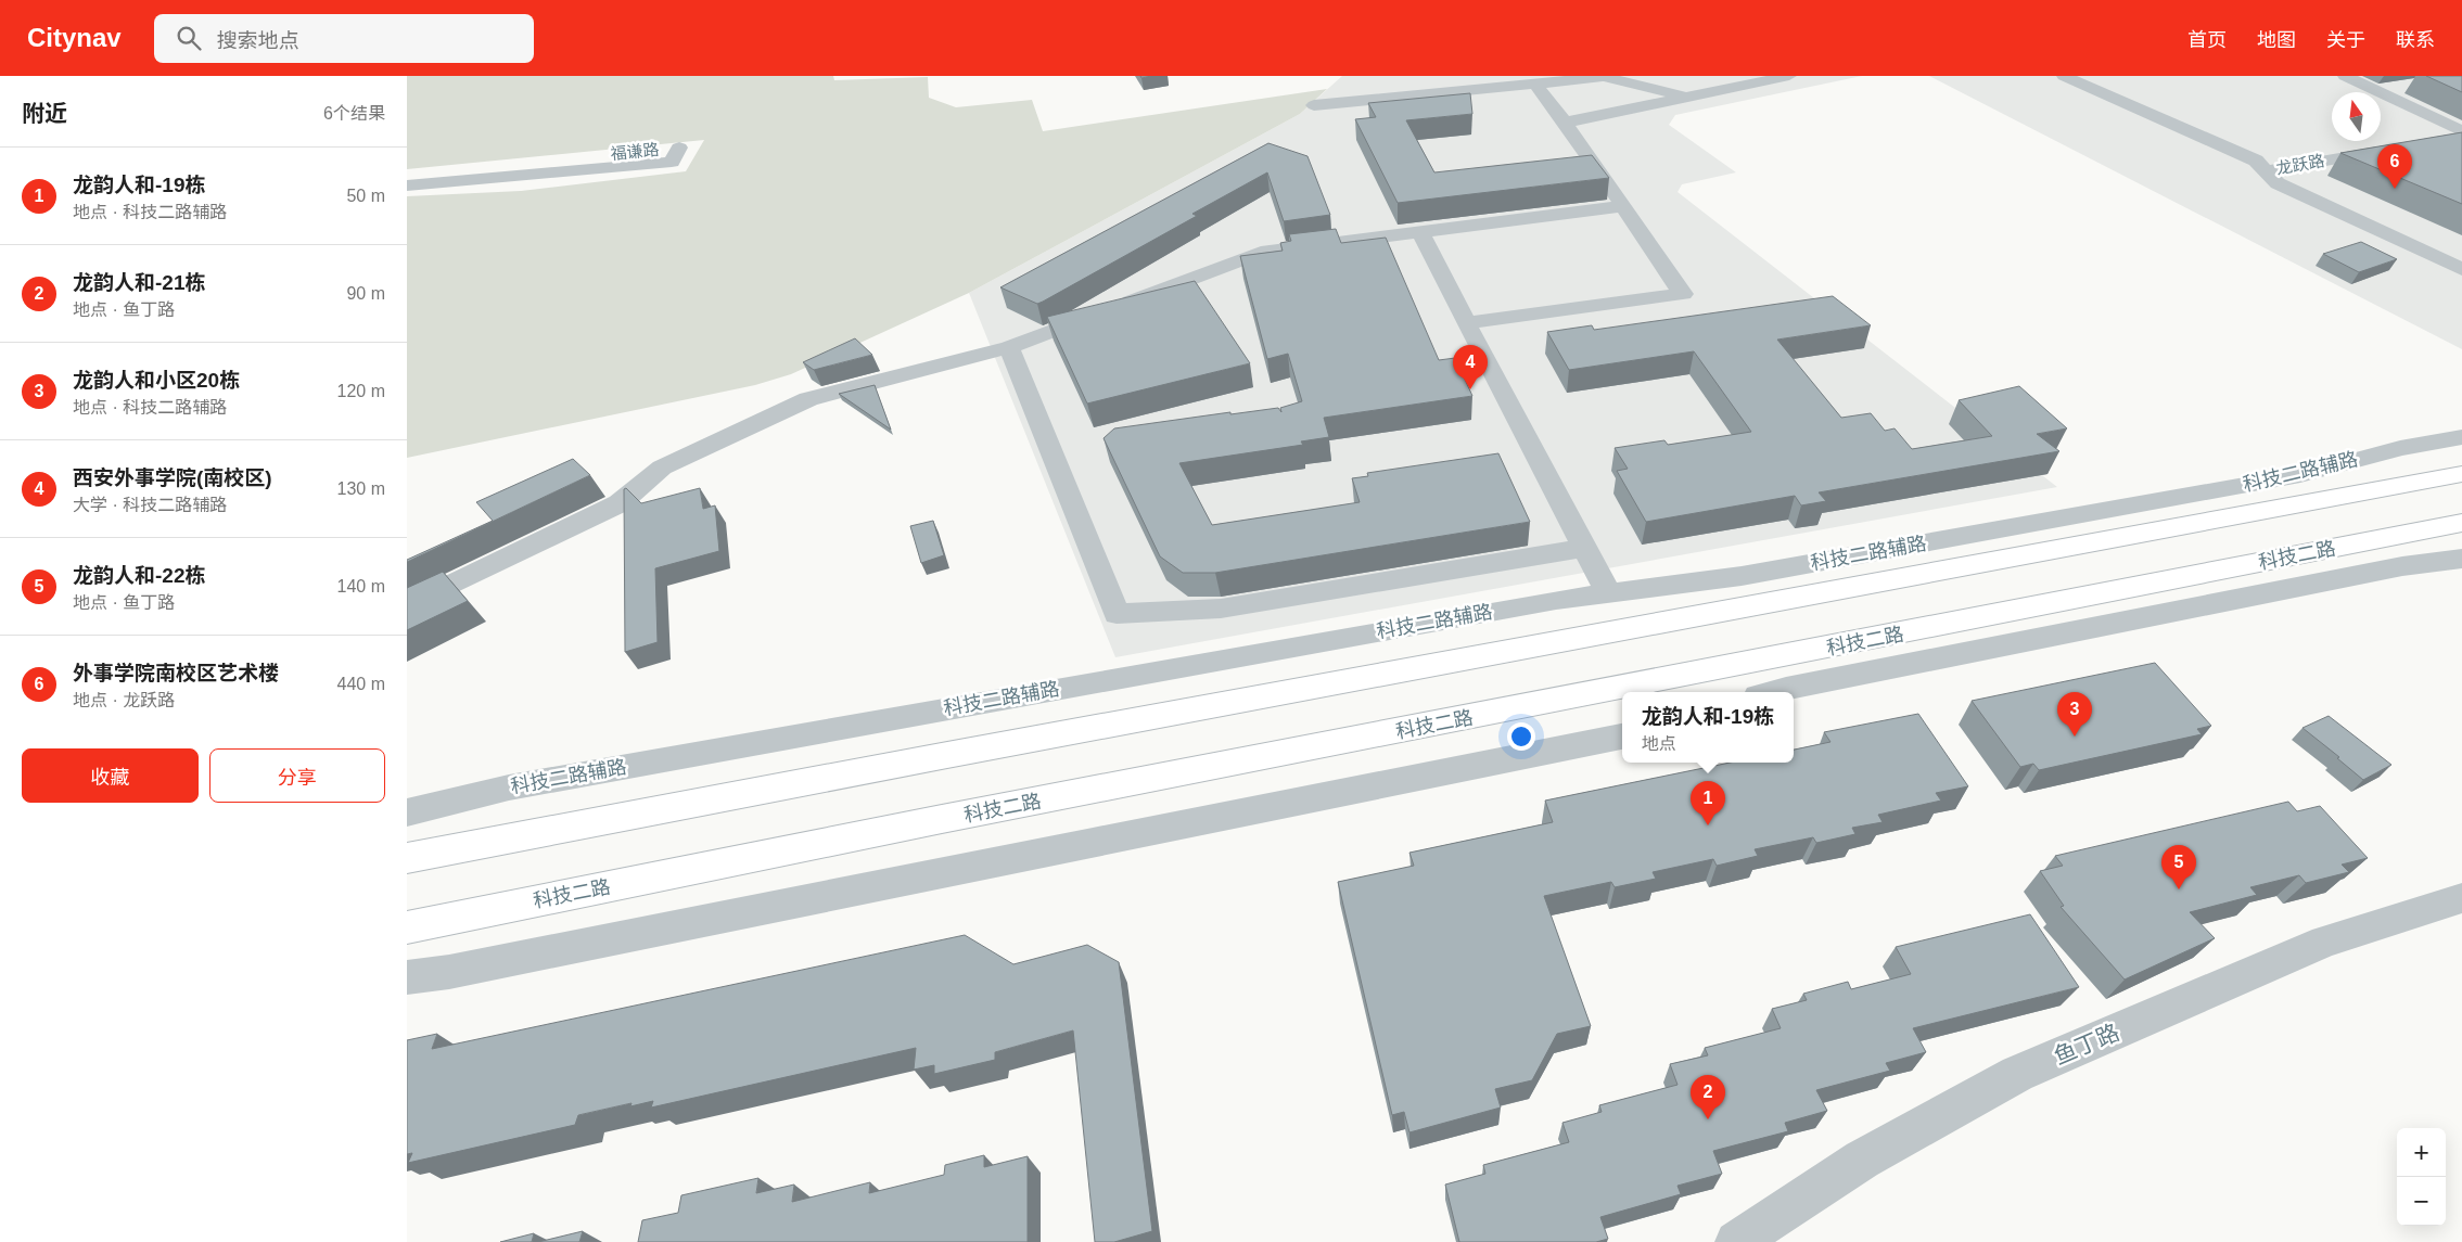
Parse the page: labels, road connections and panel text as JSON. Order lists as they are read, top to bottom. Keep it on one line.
{"streets":{"main road":["科技二路"],"street":["福谦路","龙跃路","科技二路辅路","鱼丁路"]},"north":"top","page":{"header":"Citynav","search":"搜索地点","nav":["首页","地图","关于","联系"],"heading":["附近","6个结果"],"pins":["6","4","3","1","5","2"],"list":[{"mark":"1","name":"龙韵人和-19栋","note":"地点 · 科技二路辅路","value":"50 m"},{"mark":"2","name":"龙韵人和-21栋","note":"地点 · 鱼丁路","value":"90 m"},{"mark":"3","name":"龙韵人和小区20栋","note":"地点 · 科技二路辅路","value":"120 m"},{"mark":"4","name":"西安外事学院(南校区)","note":"大学 · 科技二路辅路","value":"130 m"},{"mark":"5","name":"龙韵人和-22栋","note":"地点 · 鱼丁路","value":"140 m"},{"mark":"6","name":"外事学院南校区艺术楼","note":"地点 · 龙跃路","value":"440 m"}],"popup":["龙韵人和-19栋","地点"],"buttons":["收藏","分享"],"map_buttons":["+","−"]}}
